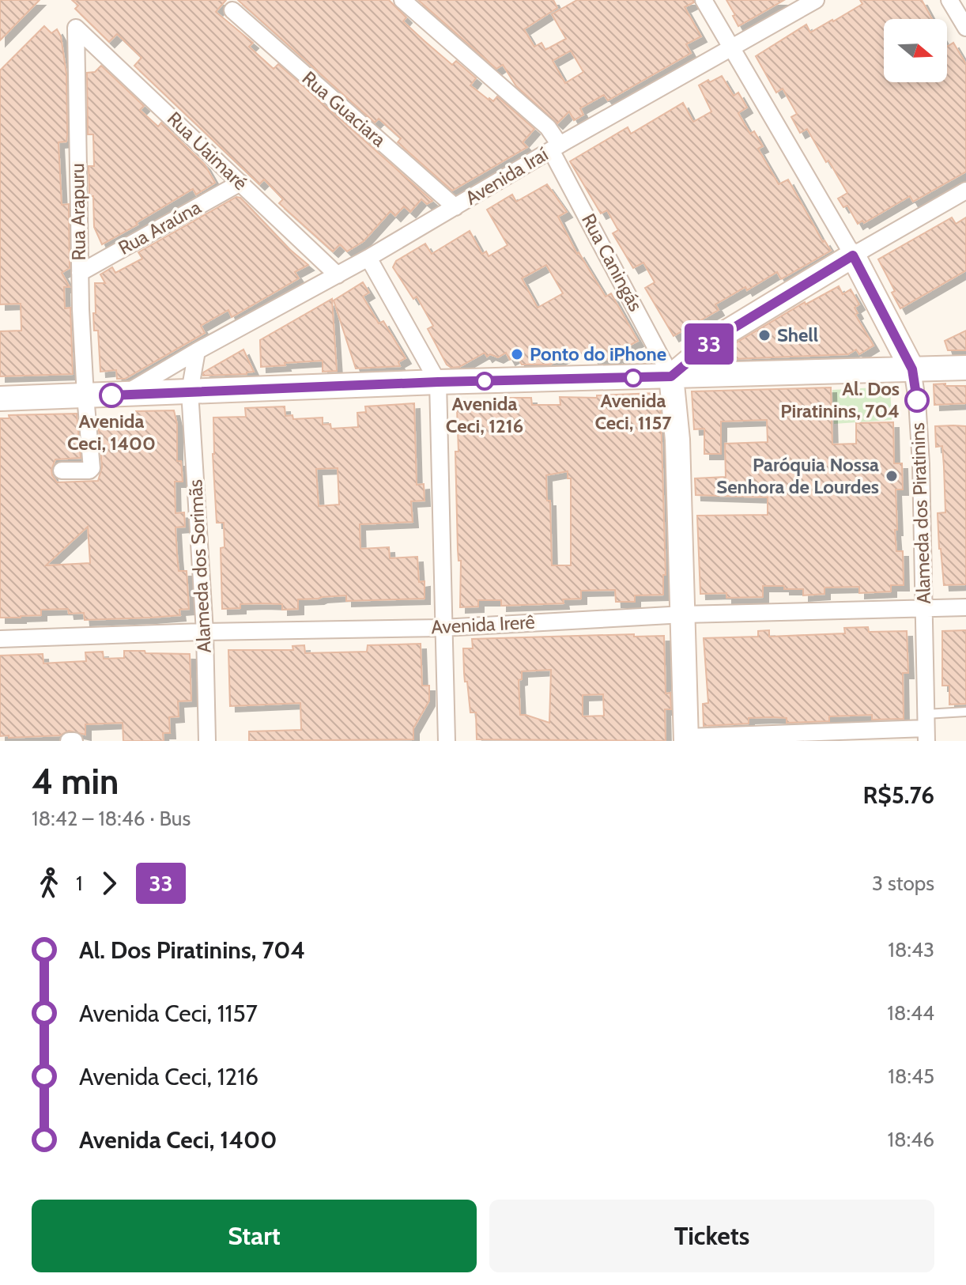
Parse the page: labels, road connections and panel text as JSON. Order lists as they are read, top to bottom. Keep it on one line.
{"streets":{"street":["Rua Guaciara","Rua Uaimaré","Avenida Iraí","Rua Arapuru","Rua Araúna","Rua Caningás","Alameda dos Piratinins","Alameda dos Sorimãs","Avenida Irerê"]},"crossings":[["Rua Guaciara","Avenida Iraí"],["Rua Uaimaré","Avenida Iraí"],["Rua Uaimaré","Rua Arapuru"],["Rua Uaimaré","Rua Araúna"],["Avenida Iraí","Rua Caningás"],["Avenida Iraí","Alameda dos Piratinins"],["Rua Arapuru","Rua Araúna"],["Alameda dos Piratinins","Avenida Irerê"],["Alameda dos Sorimãs","Avenida Irerê"]],"places":["Shell","Ponto do iPhone","Avenida Ceci, 1157","Avenida Ceci, 1216","Avenida Ceci, 1400","Al. Dos Piratinins, 704","Paróquia Nossa Senhora de Lourdes"],"lines":["bus line 33"],"north":"right","page":{"on_map":"33","heading":["4 min","18:42 – 18:46 · Bus","R$5.76"],"legs":["1","33","3 stops"],"list":[{"name":"Al. Dos Piratinins, 704","value":"18:43"},{"name":"Avenida Ceci, 1157","value":"18:44"},{"name":"Avenida Ceci, 1216","value":"18:45"},{"name":"Avenida Ceci, 1400","value":"18:46"}],"buttons":["Start","Tickets"]}}
